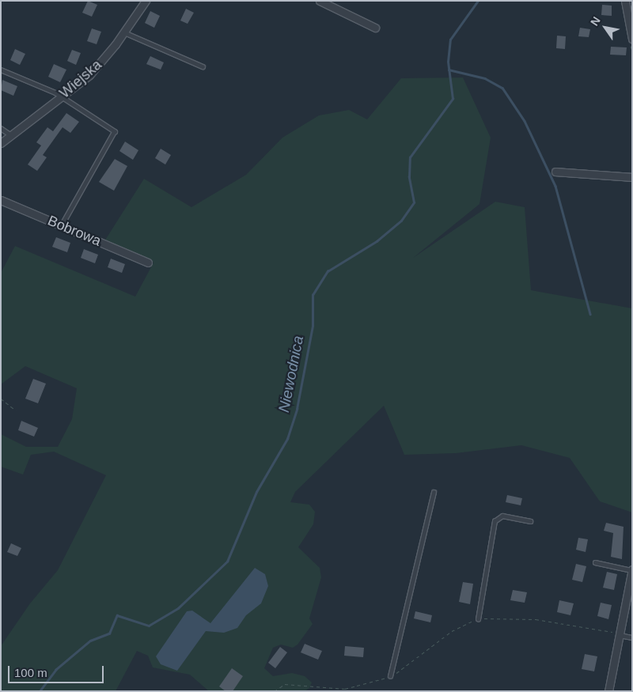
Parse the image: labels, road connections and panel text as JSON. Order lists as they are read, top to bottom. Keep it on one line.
{"streets":{"street":["Wiejska","Bobrowa"]},"water":["Niewodnica"],"scale_bar":"100 m","north":"top left"}
